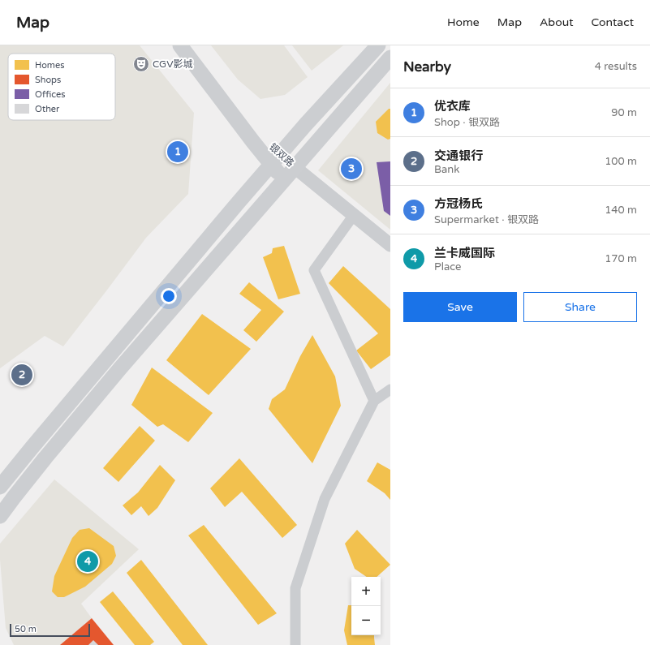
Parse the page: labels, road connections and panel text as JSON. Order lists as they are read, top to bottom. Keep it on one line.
{"streets":{"main road":["银双路"]},"places":{"theatre":["CGV影城"]},"legend":["Homes","Shops","Offices","Other"],"scale_bar":"50 m","page":{"header":"Map","nav":["Home","Map","About","Contact"],"heading":["Nearby","4 results"],"list":[{"mark":"1","name":"优衣库","note":"Shop · 银双路","value":"90 m"},{"mark":"2","name":"交通银行","note":"Bank","value":"100 m"},{"mark":"3","name":"方冠杨氏","note":"Supermarket · 银双路","value":"140 m"},{"mark":"4","name":"兰卡威国际","note":"Place","value":"170 m"}],"pins":["1","3","2","4"],"buttons":["Save","Share"],"map_buttons":["+","−"],"scale":"50 m"}}
